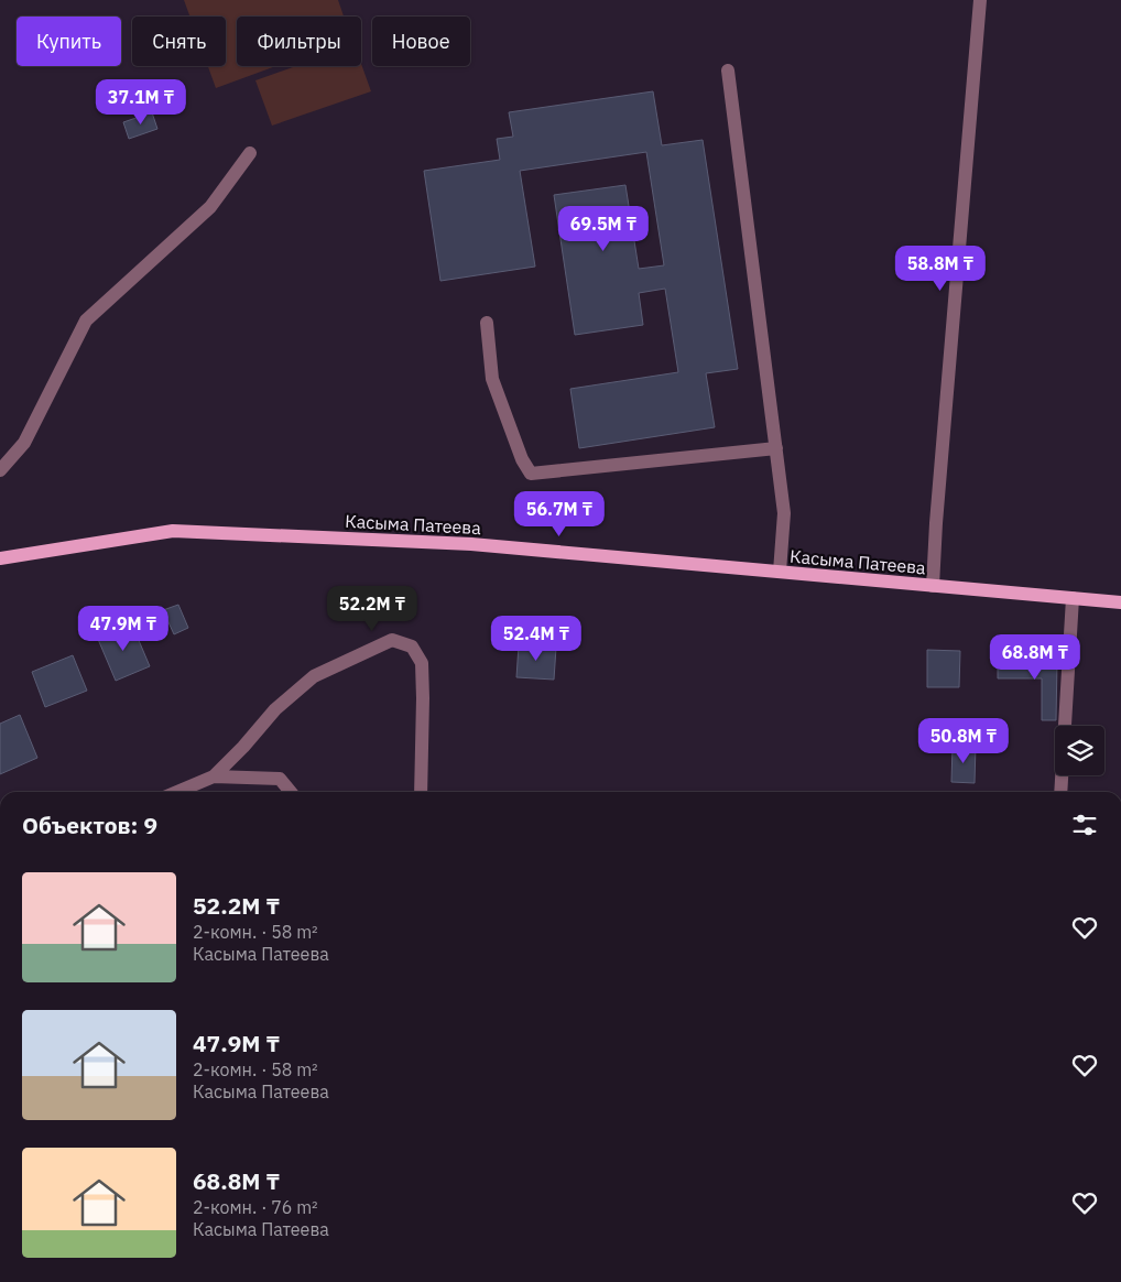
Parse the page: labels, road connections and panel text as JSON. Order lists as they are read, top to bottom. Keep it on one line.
{"streets":{"main road":["Касыма Патеева"]},"page":{"chip":["Купить","Снять","Фильтры","Новое"],"price":["37.1M ₸","69.5M ₸","58.8M ₸","56.7M ₸","52.2M ₸","47.9M ₸","52.4M ₸","68.8M ₸","50.8M ₸"],"heading":"Объектов: 9","list":[{"name":"52.2M ₸","note":"2-комн. · 58 m² · Касыма Патеева"},{"name":"47.9M ₸","note":"2-комн. · 58 m² · Касыма Патеева"},{"name":"68.8M ₸","note":"2-комн. · 76 m² · Касыма Патеева"}]}}
